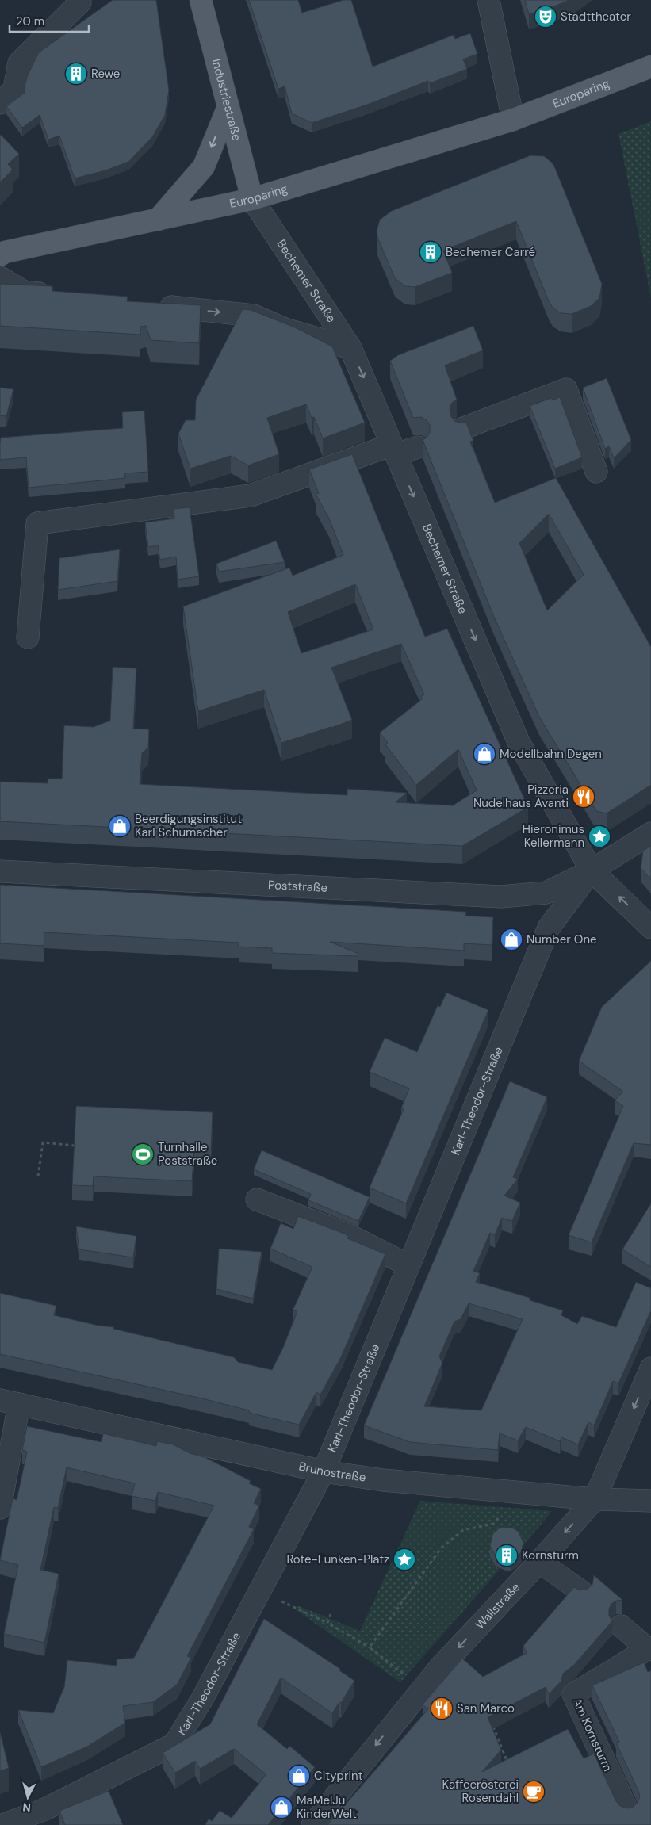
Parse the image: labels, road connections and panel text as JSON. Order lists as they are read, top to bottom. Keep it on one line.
{"streets":{"main road":["Europaring","Industriestraße"],"street":["Bechemer Straße","Poststraße","Karl-Theodor-Straße","Brunostraße","Wallstraße","Am Kornsturm"]},"crossings":[["Europaring","Industriestraße"],["Europaring","Bechemer Straße"],["Industriestraße","Bechemer Straße"],["Bechemer Straße","Poststraße"],["Bechemer Straße","Karl-Theodor-Straße"],["Poststraße","Karl-Theodor-Straße"],["Karl-Theodor-Straße","Brunostraße"],["Brunostraße","Wallstraße"]],"one_way":["Wallstraße"],"places":{"theatre":["Stadttheater"],"building":["Rewe","Bechemer Carré","Kornsturm"],"shop":["Modellbahn Degen","Beerdigungsinstitut Karl Schumacher","Number One","Cityprint","MaMelJu KinderWelt"],"restaurant":["Pizzeria Nudelhaus Avanti","San Marco"],"place":["Hieronimus Kellermann","Rote-Funken-Platz"],"sports":["Turnhalle Poststraße"],"cafe":["Kaffeerösterei Rosendahl"]},"scale_bar":"20 m","north":"bottom"}
